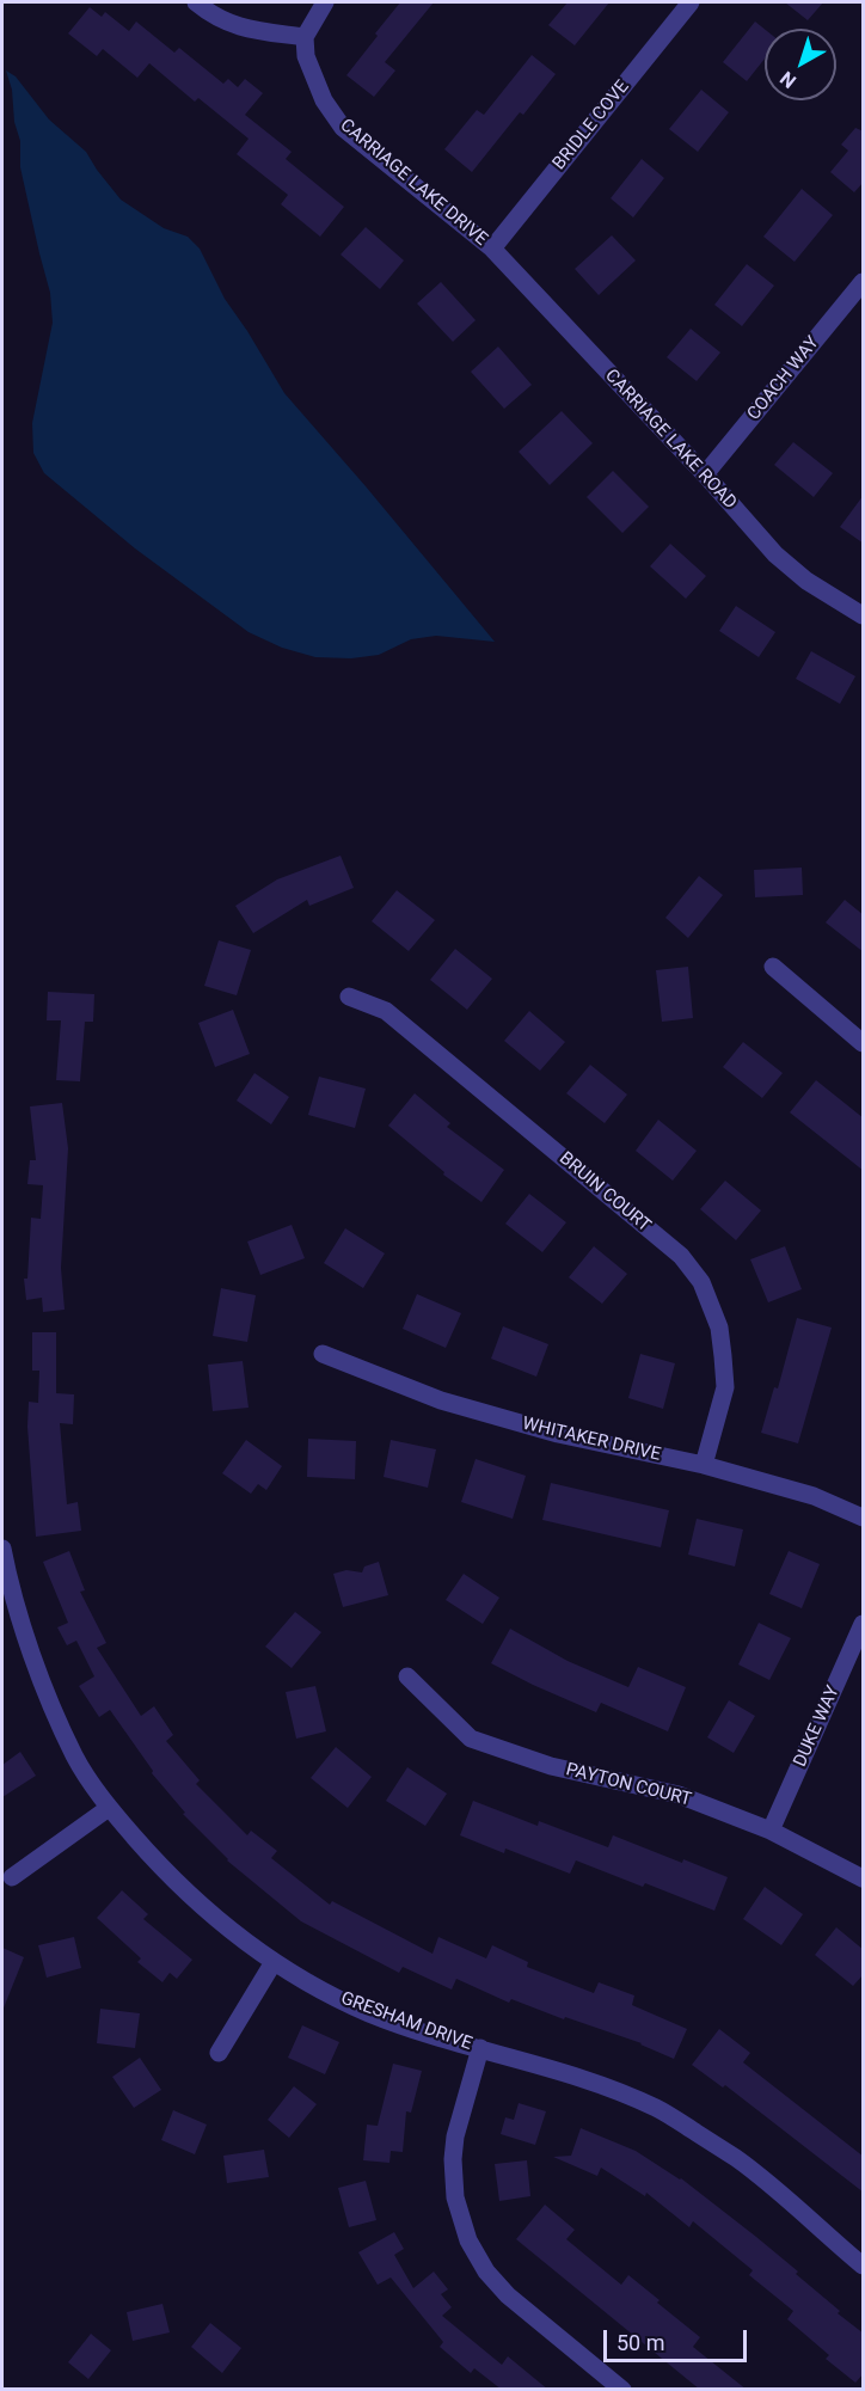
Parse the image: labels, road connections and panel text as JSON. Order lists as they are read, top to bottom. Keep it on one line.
{"streets":{"street":["BRIDLE COVE","CARRIAGE LAKE DRIVE","COACH WAY","CARRIAGE LAKE ROAD","BRUIN COURT","WHITAKER DRIVE","DUKE WAY","PAYTON COURT","GRESHAM DRIVE"]},"crossings":[["BRIDLE COVE","CARRIAGE LAKE DRIVE"],["BRIDLE COVE","CARRIAGE LAKE ROAD"],["CARRIAGE LAKE DRIVE","CARRIAGE LAKE ROAD"],["COACH WAY","CARRIAGE LAKE ROAD"],["BRUIN COURT","WHITAKER DRIVE"],["DUKE WAY","PAYTON COURT"]],"scale_bar":"50 m","north":"bottom left"}
